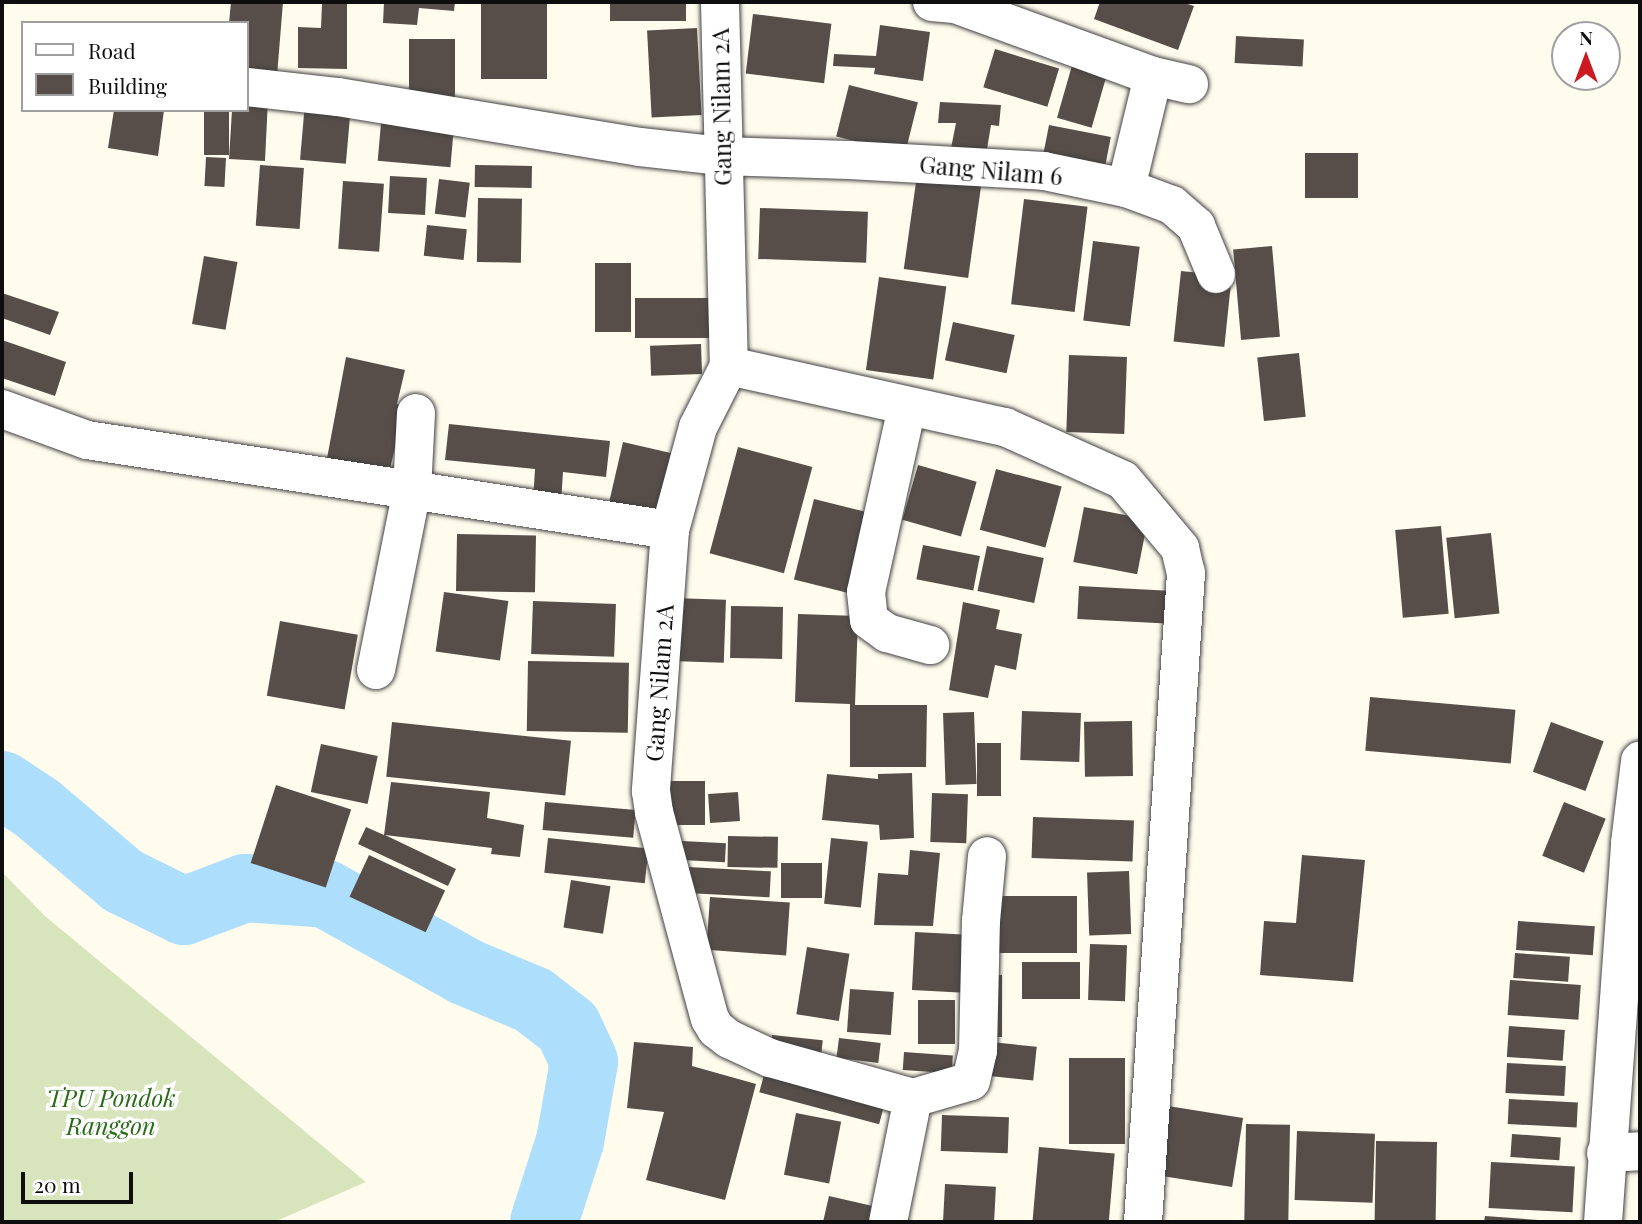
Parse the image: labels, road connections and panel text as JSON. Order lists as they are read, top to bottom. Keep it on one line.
{"streets":{"street":["Gang Nilam 2A","Gang Nilam 6"]},"crossings":[["Gang Nilam 2A","Gang Nilam 6"]],"parks":["TPU Pondok Ranggon"],"legend":["Road","Building"],"scale_bar":"20 m","north":"top"}
